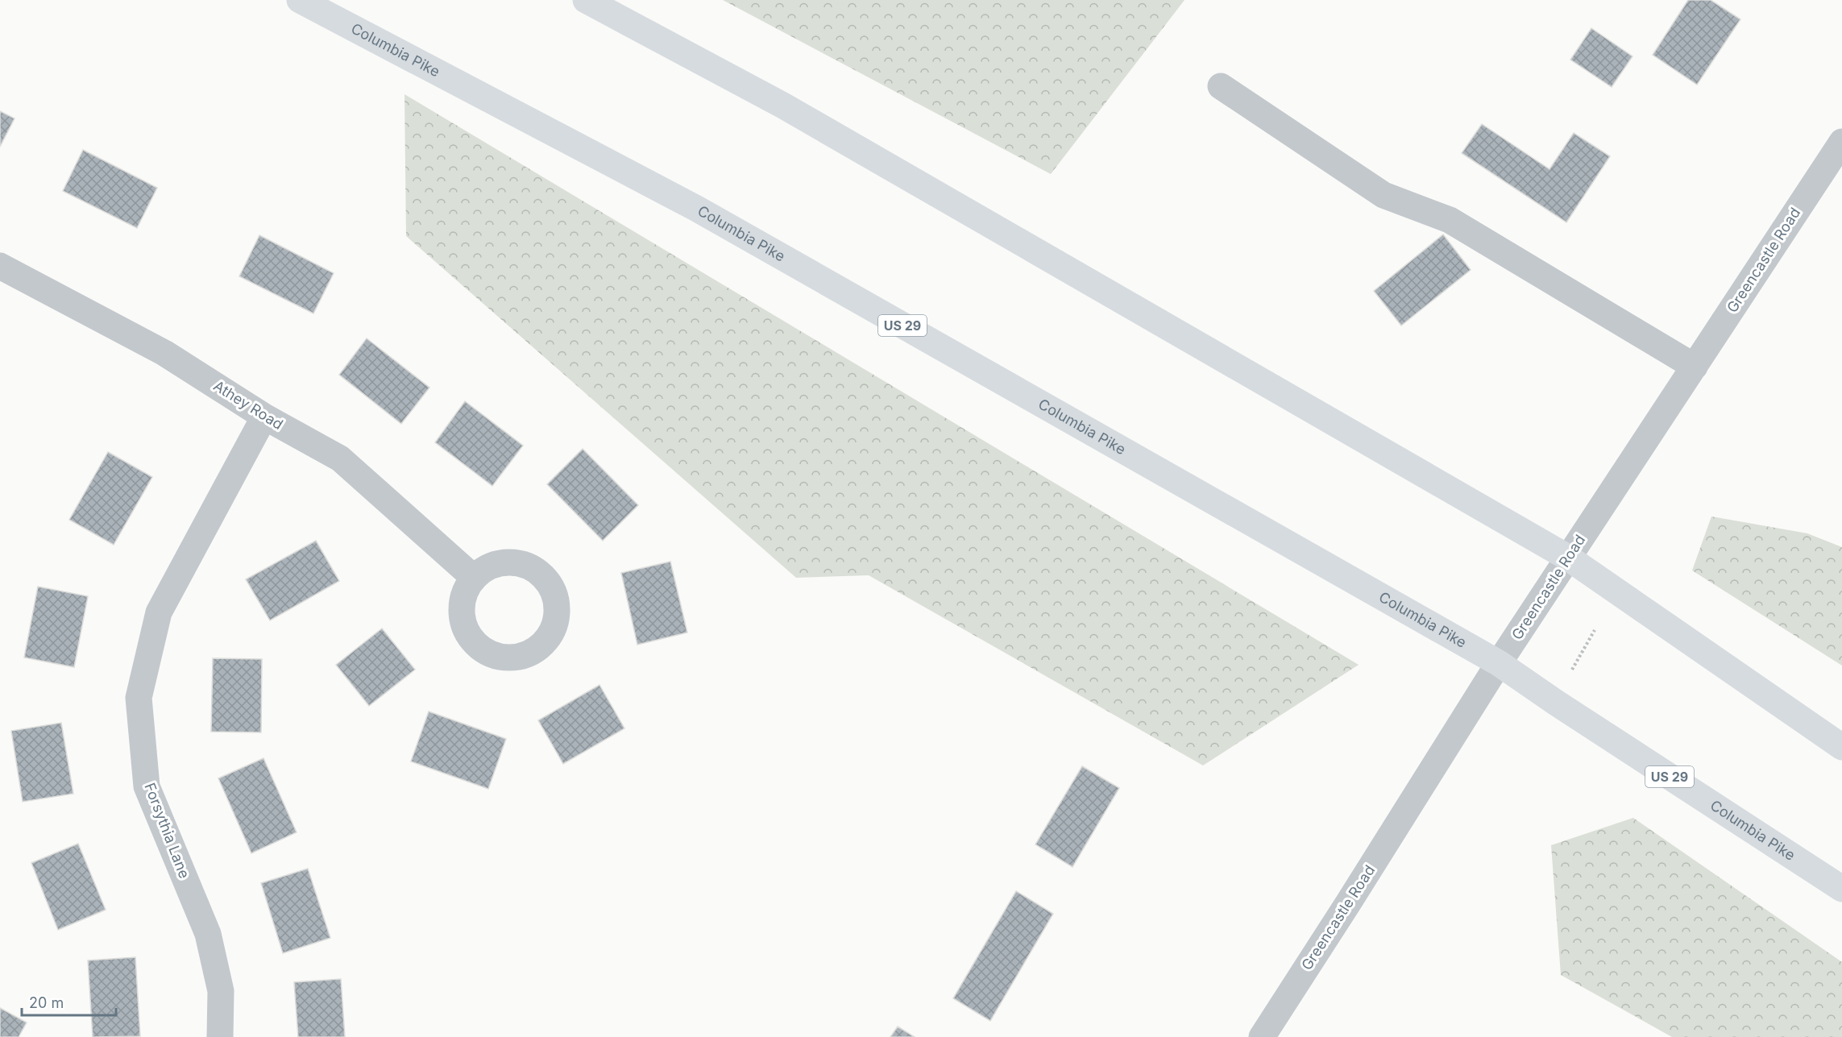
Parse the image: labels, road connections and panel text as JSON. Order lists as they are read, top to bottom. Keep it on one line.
{"streets":{"highway":["Columbia Pike","US 29"],"street":["Greencastle Road","Athey Road","Forsythia Lane"]},"crossings":[["Columbia Pike","Greencastle Road"],["Athey Road","Forsythia Lane"]],"scale_bar":"20 m"}
